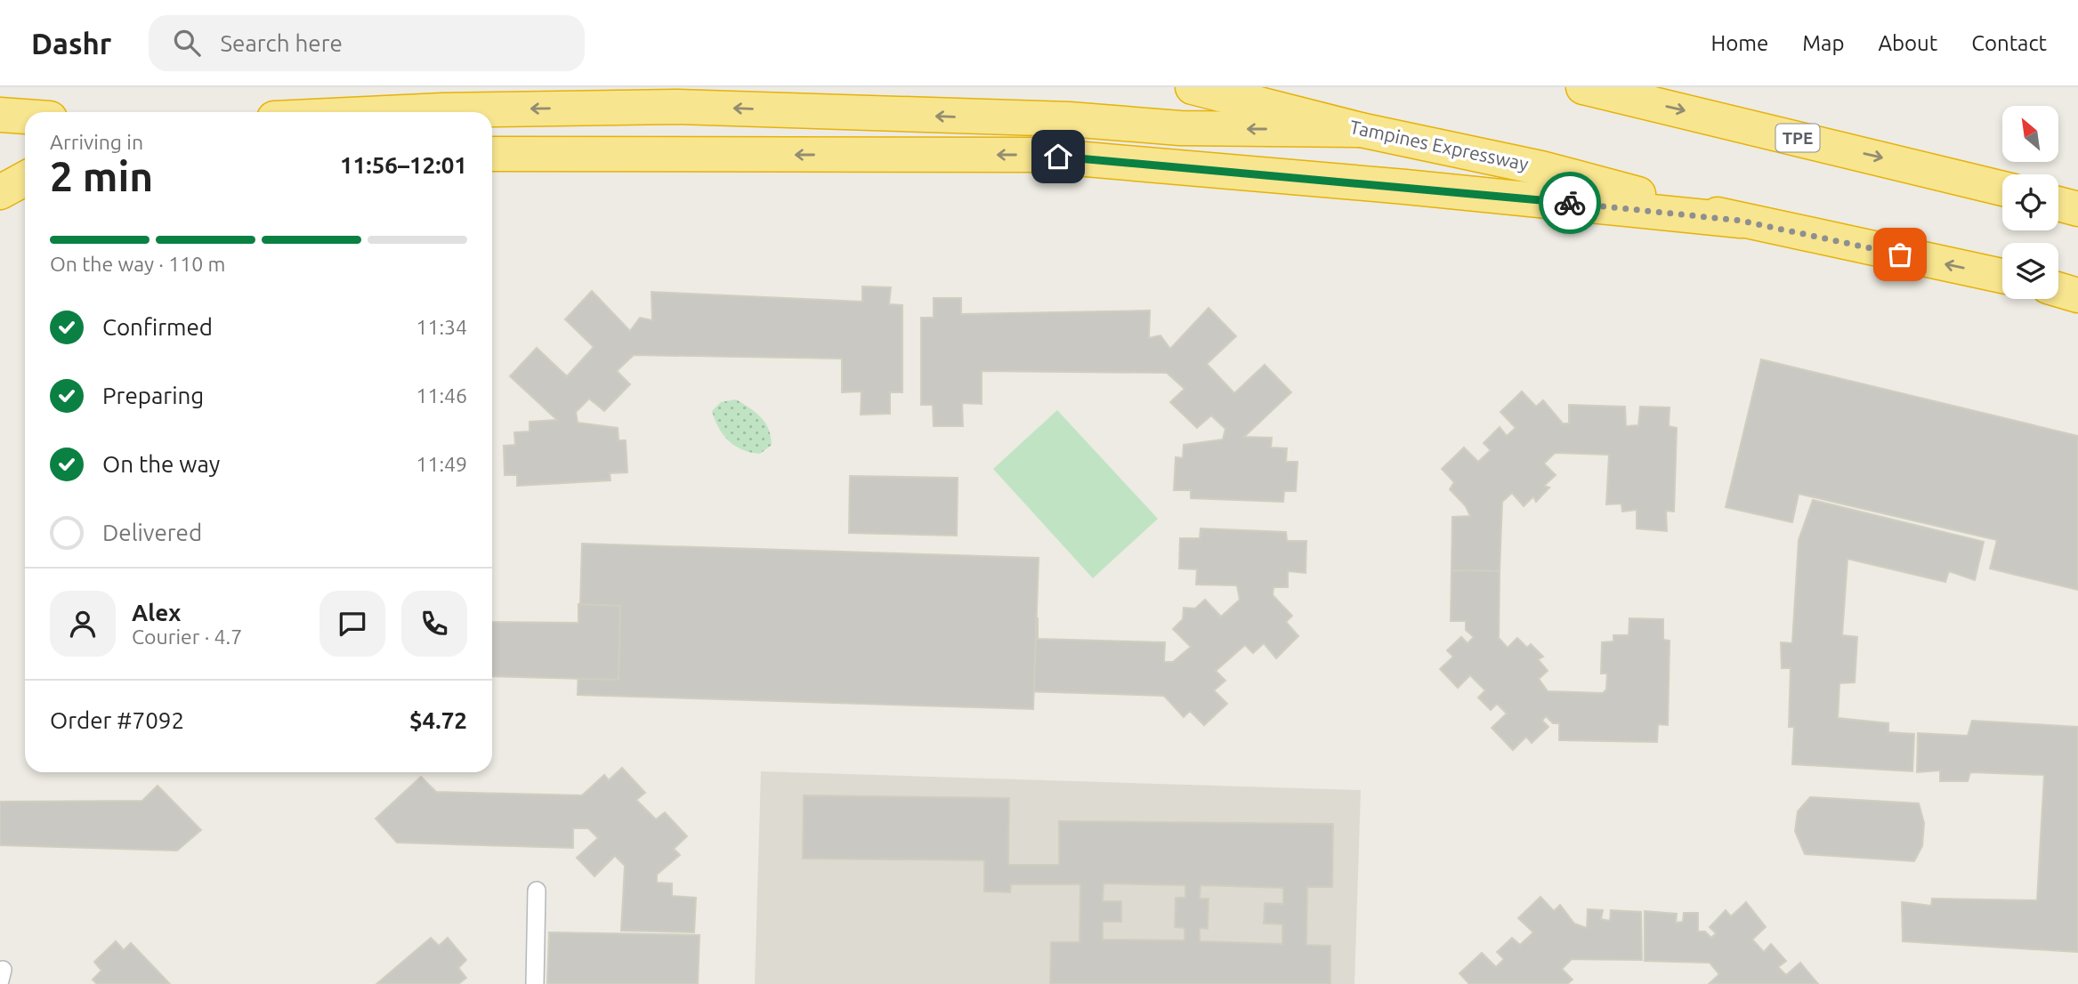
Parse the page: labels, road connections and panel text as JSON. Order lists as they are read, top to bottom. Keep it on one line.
{"streets":{"highway":["TPE","Tampines Expressway"]},"north":"top left","page":{"header":"Dashr","search":"Search here","nav":["Home","Map","About","Contact"],"heading":["2 min","Arriving in","11:56–12:01"],"panel":["Alex","Courier · 4.7","Order #7092","$4.72"],"bar":"On the way · 110 m","list":[["Confirmed","11:34"],["Preparing","11:46"],["On the way","11:49"],"Delivered"]}}
